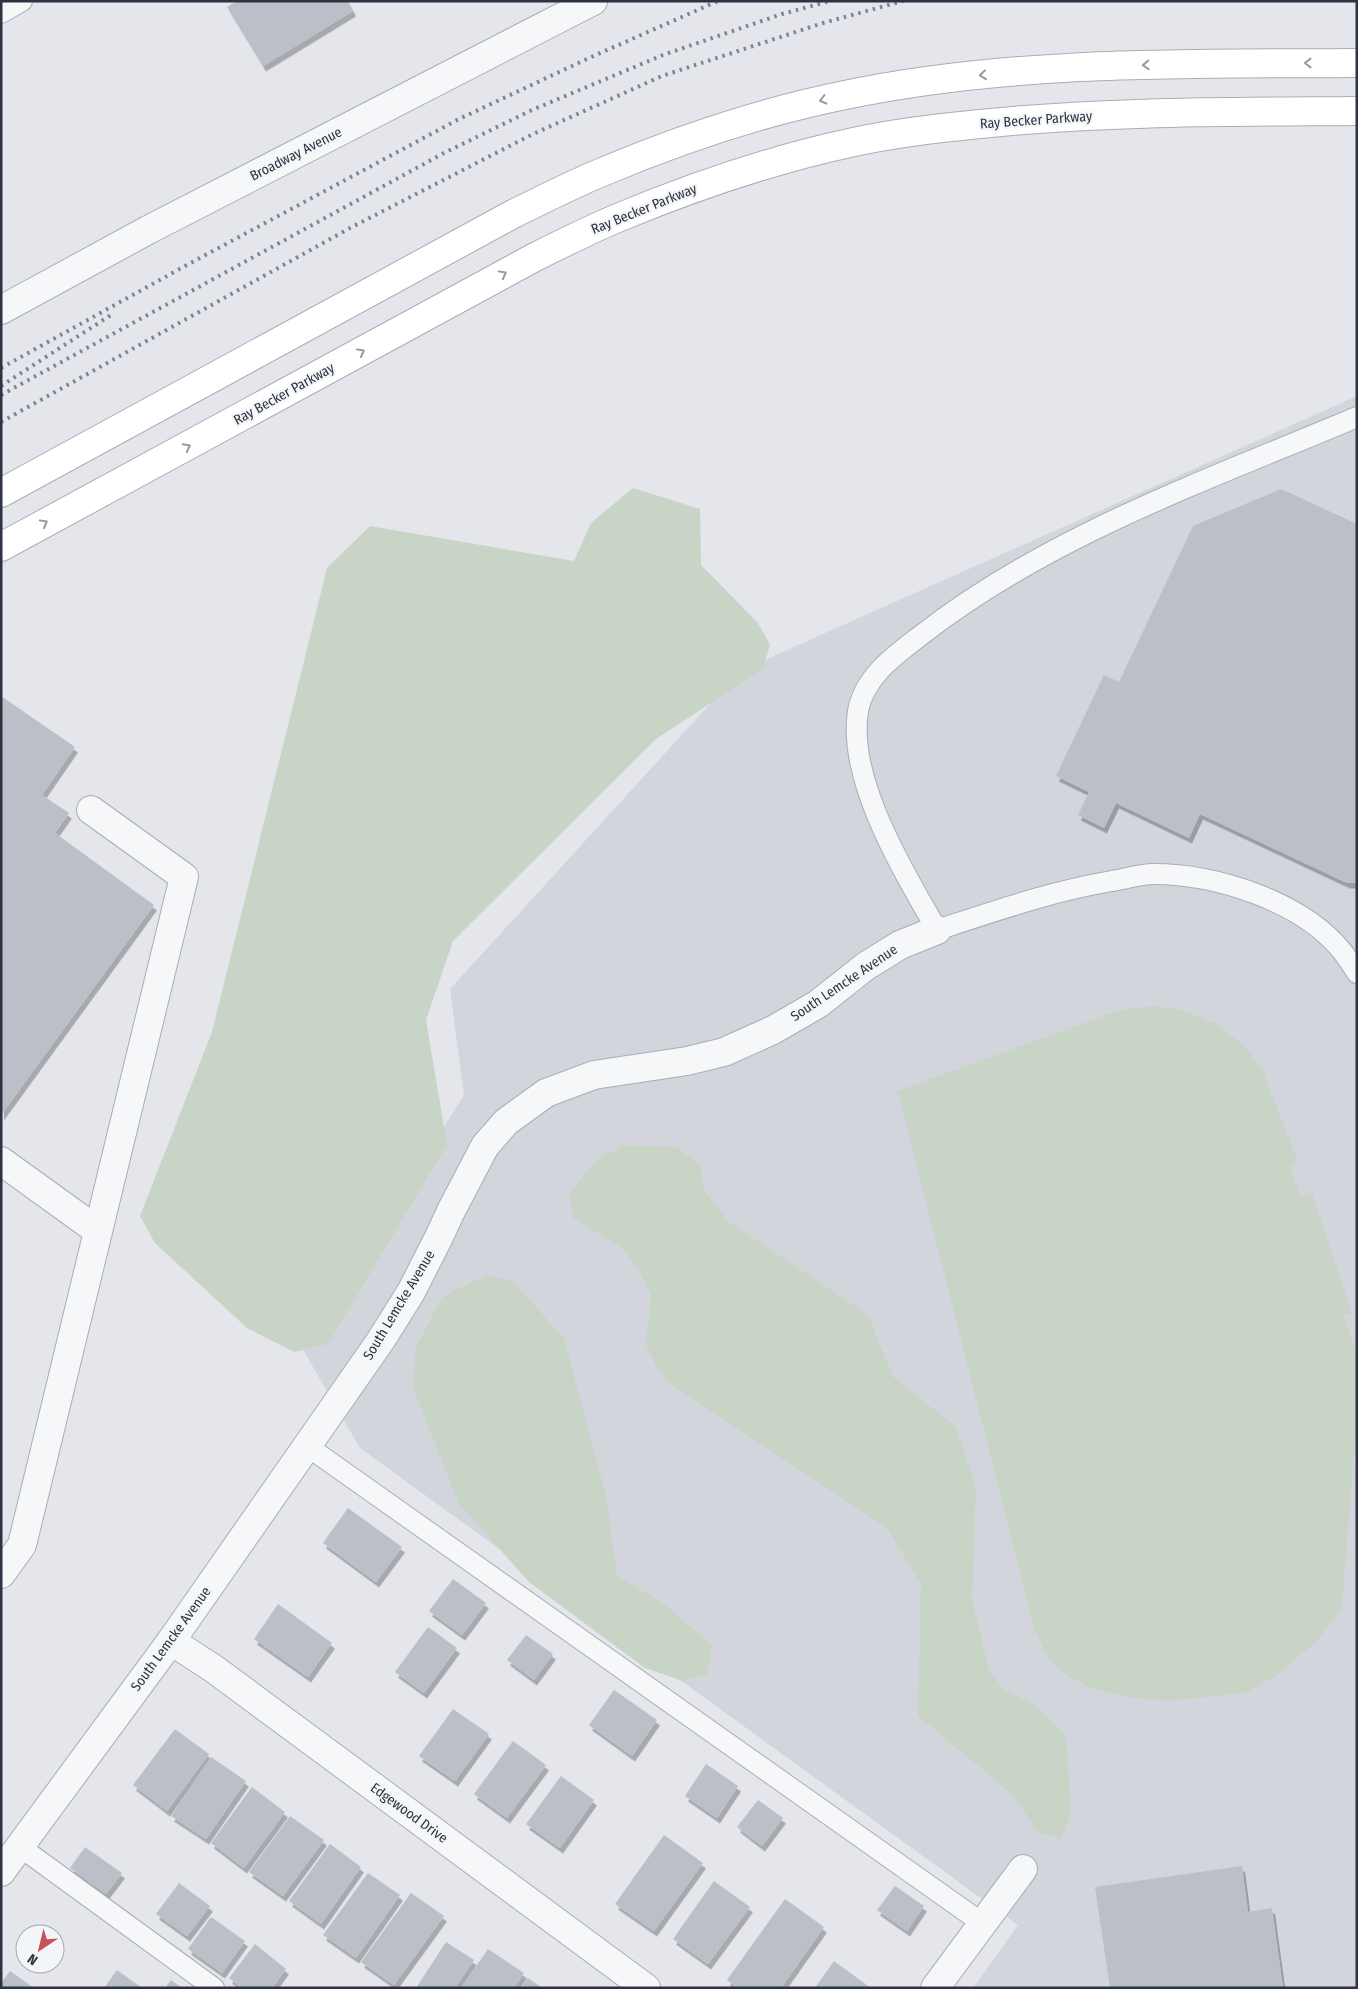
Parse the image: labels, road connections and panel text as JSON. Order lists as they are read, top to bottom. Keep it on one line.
{"streets":{"main road":["Ray Becker Parkway"],"street":["Broadway Avenue","South Lemcke Avenue","Edgewood Drive"]},"crossings":[["South Lemcke Avenue","Edgewood Drive"]],"north":"bottom left"}
